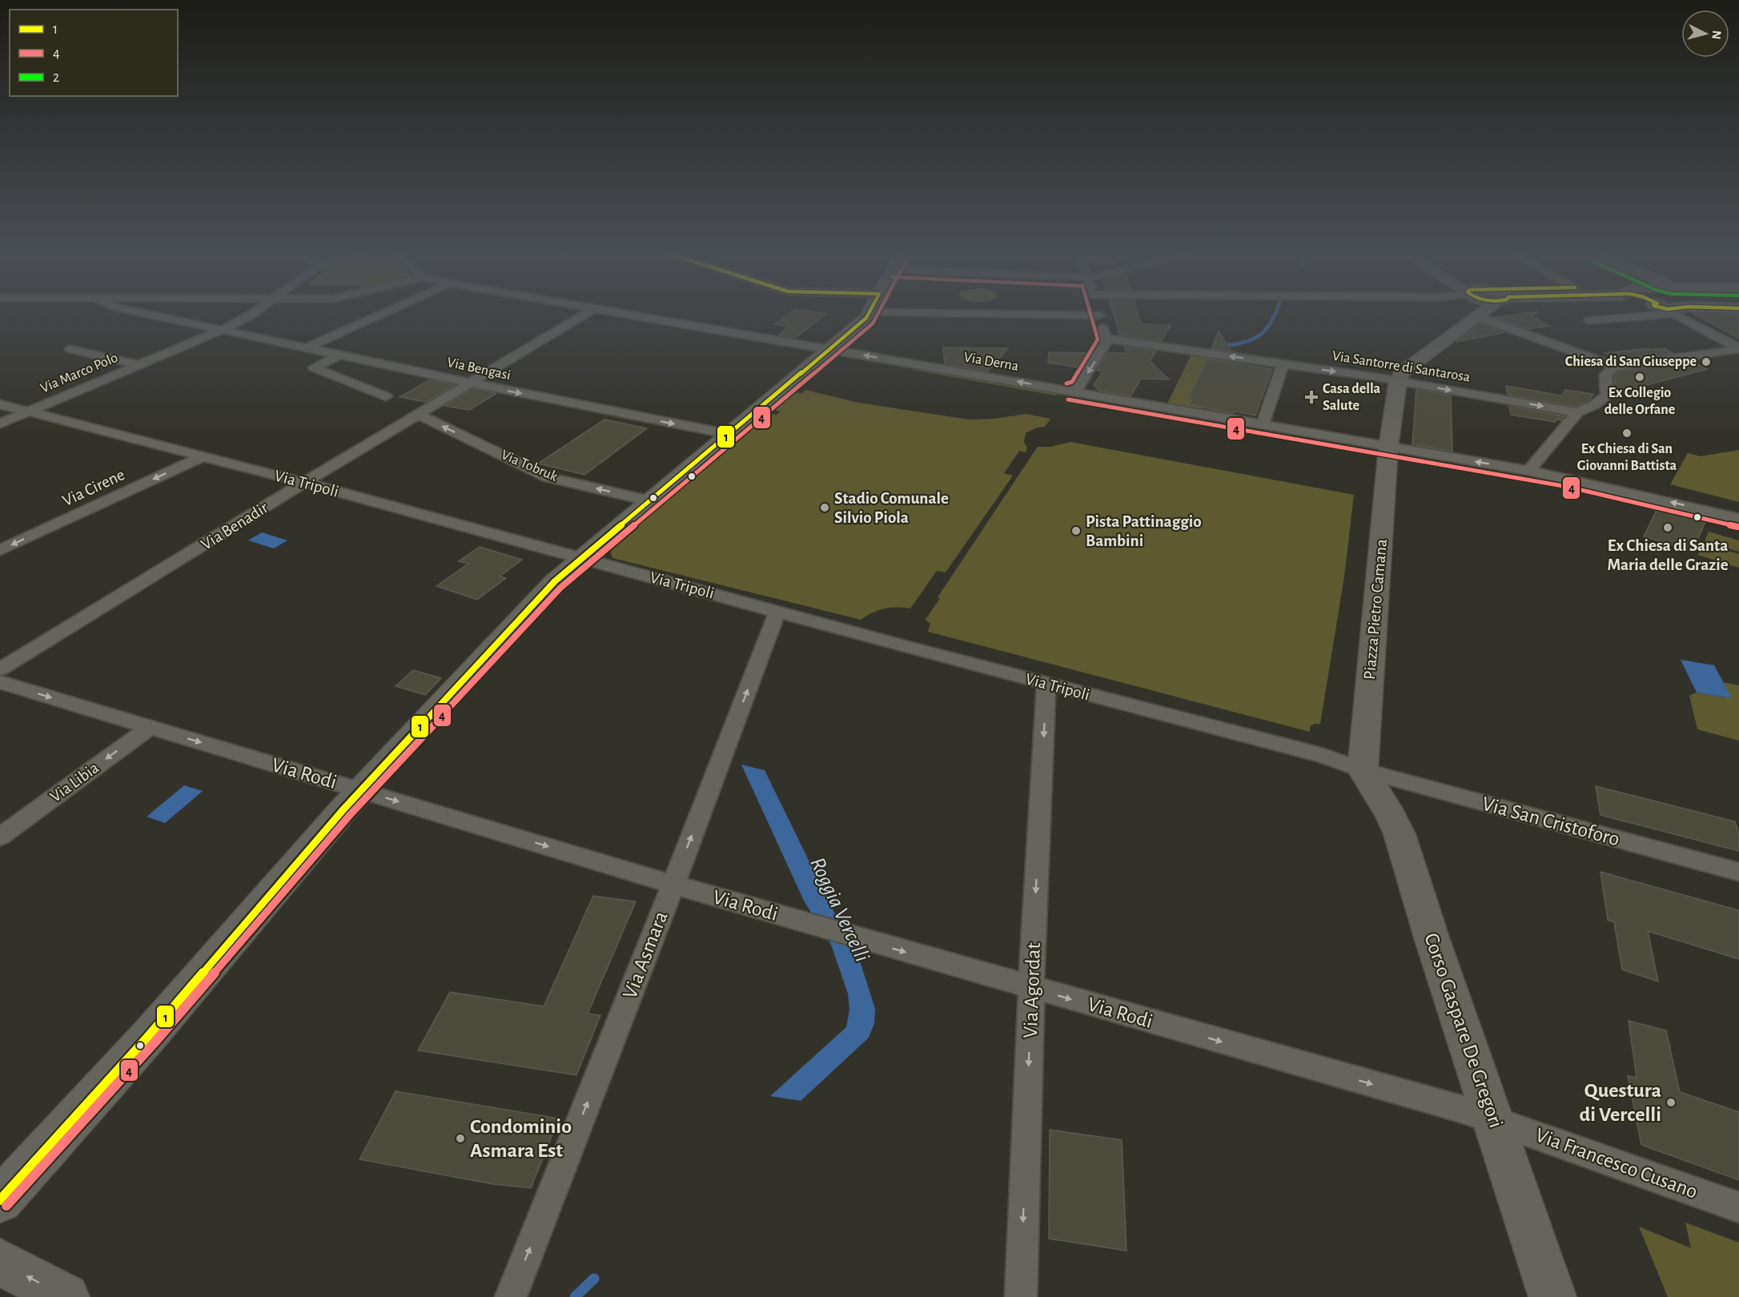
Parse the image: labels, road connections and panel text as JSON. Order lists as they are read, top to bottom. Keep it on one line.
{"streets":{"main road":["Piazza Pietro Camana","Corso Gaspare De Gregori"],"street":["Via Derna","Via Santorre di Santarosa","Via Bengasi","Via Marco Polo","Via Tobruk","Via Tripoli","Via Cirene","Via Benadir","Via Rodi","Via Libia","Via San Cristoforo","Via Asmara","Via Agordat","Via Francesco Cusano"]},"crossings":[["Via Derna","Piazza Pietro Camana"],["Via Santorre di Santarosa","Piazza Pietro Camana"],["Via Bengasi","Via Marco Polo"],["Via Bengasi","Via Benadir"],["Via Marco Polo","Via Tripoli"],["Via Tobruk","Via Benadir"],["Via Tripoli","Via Cirene"],["Via Tripoli","Via Benadir"],["Via Tripoli","Piazza Pietro Camana"],["Via Tripoli","Via San Cristoforo"],["Via Tripoli","Via Asmara"],["Via Tripoli","Via Agordat"],["Via Tripoli","Corso Gaspare De Gregori"],["Piazza Pietro Camana","Via San Cristoforo"],["Piazza Pietro Camana","Corso Gaspare De Gregori"],["Via Rodi","Via Libia"],["Via Rodi","Via Asmara"],["Via Rodi","Via Agordat"],["Via Rodi","Corso Gaspare De Gregori"],["Via Rodi","Via Francesco Cusano"],["Via San Cristoforo","Corso Gaspare De Gregori"],["Corso Gaspare De Gregori","Via Francesco Cusano"]],"one_way":["Via Bengasi","Via Tobruk","Via Cirene","Via Rodi","Via Libia","Via Asmara","Via Agordat"],"water":["Roggia Vercelli"],"places":{"other":["Chiesa di San Giuseppe","Ex Collegio delle Orfane","Ex Chiesa di San Giovanni Battista","Stadio Comunale Silvio Piola","Ex Chiesa di Santa Maria delle Grazie","Pista Pattinaggio Bambini","Questura di Vercelli","Condominio Asmara Est"],"health":["Casa della Salute"]},"lines":["transit line 1","transit line 4"],"legend":["1","4","2"],"north":"right"}
